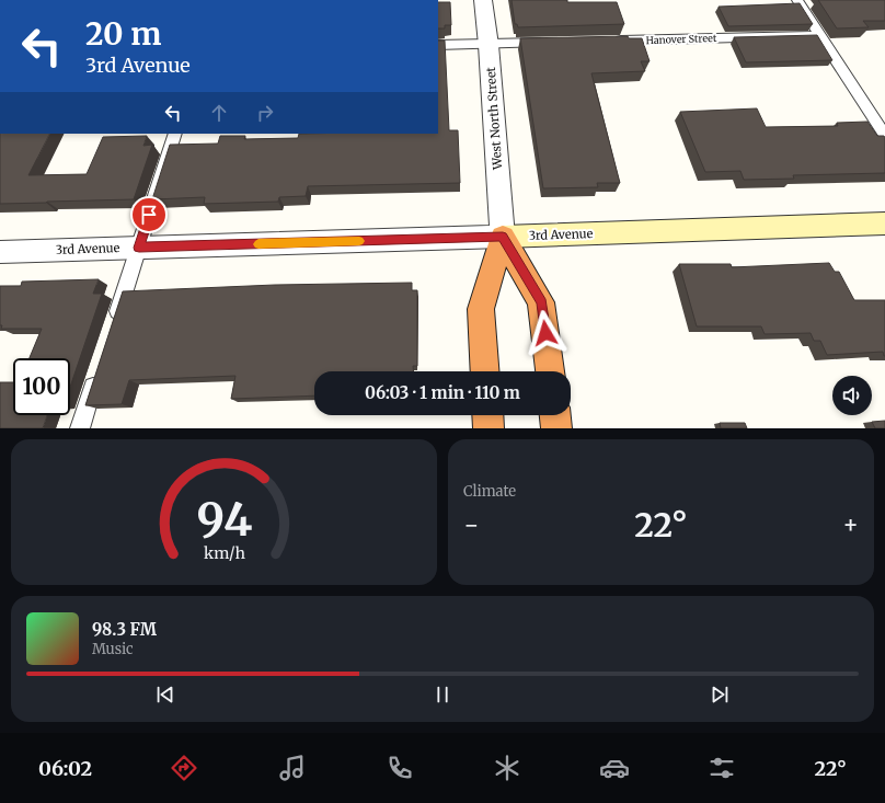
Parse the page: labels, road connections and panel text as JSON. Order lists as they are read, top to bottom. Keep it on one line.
{"streets":{"main road":["3rd Avenue"],"street":["West North Street"],"lane":["Hanover Street"]},"crossings":[["West North Street","3rd Avenue"]],"page":{"turn":["20 m","3rd Avenue"],"limit":"100","trip":"06:03 · 1 min · 110 m","tile":"Climate","heat":["−","22°","+"],"song":["98.3 FM","Music"],"tabs":["06:02","22°"],"gauge":["94","km/h"]}}
